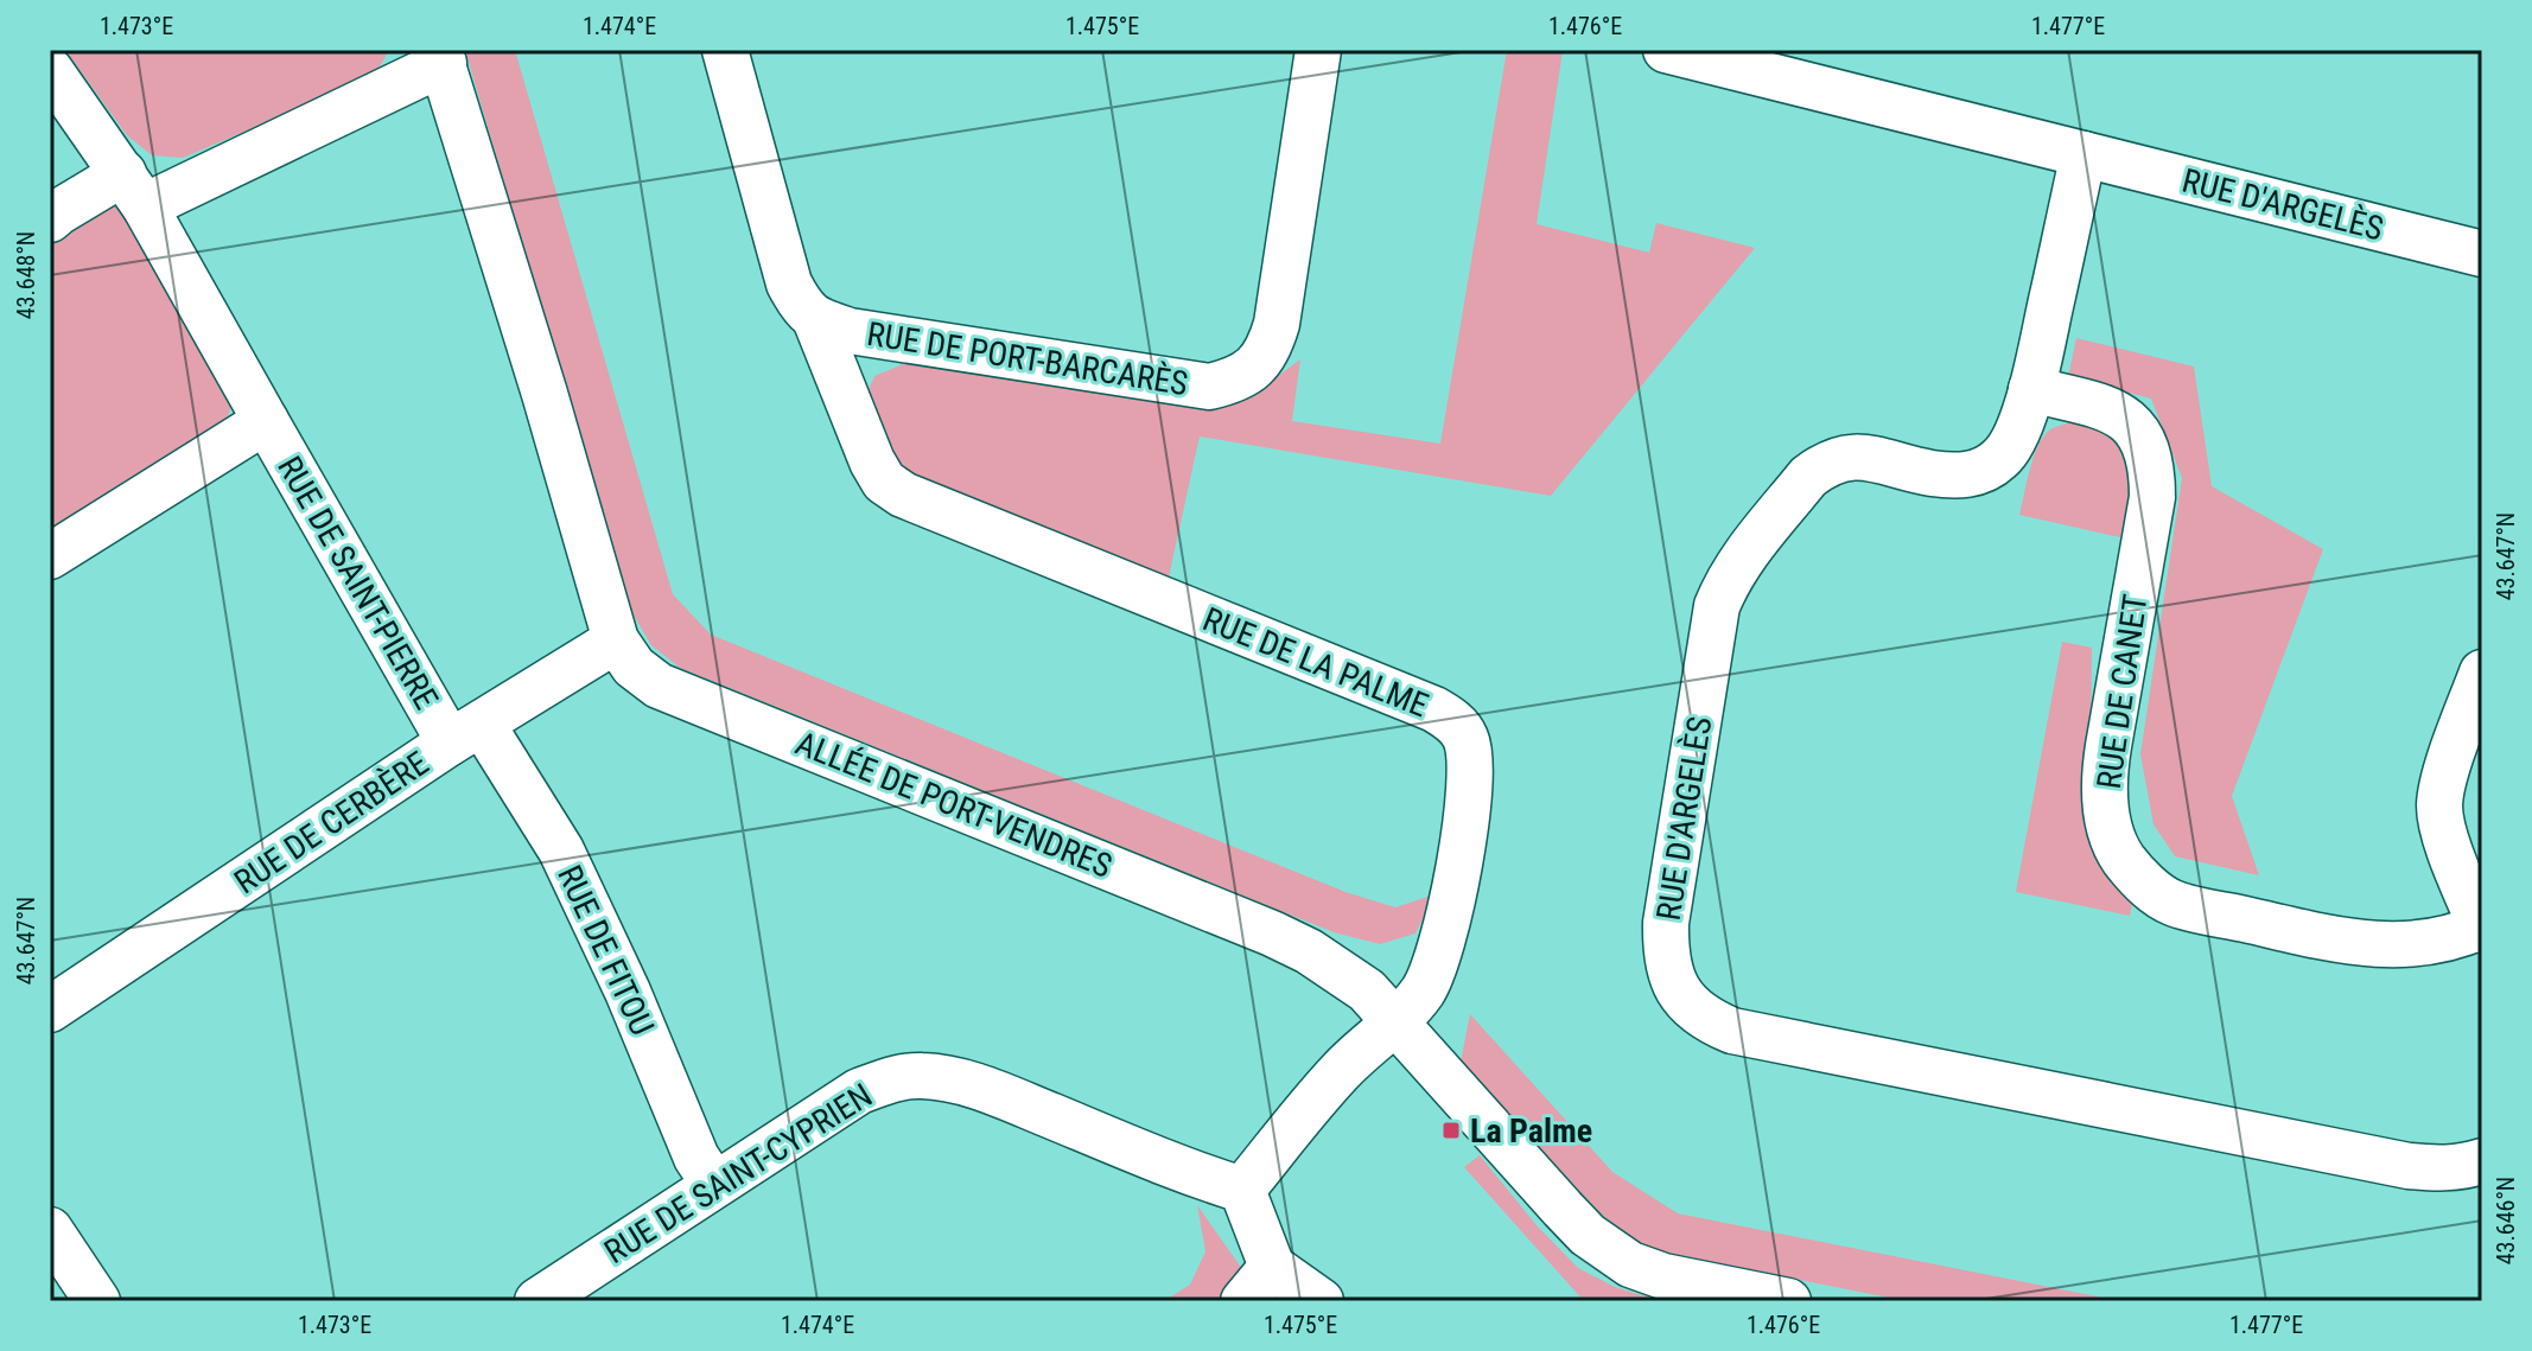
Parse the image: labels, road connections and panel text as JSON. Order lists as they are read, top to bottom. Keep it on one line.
{"streets":{"street":["RUE D'ARGELÈS","RUE DE PORT-BARCARÈS","RUE DE SAINT-PIERRE","RUE DE LA PALME","RUE DE CANET","ALLÉE DE PORT-VENDRES","RUE DE CERBÈRE","RUE DE FITOU","RUE DE SAINT-CYPRIEN"]},"crossings":[["RUE D'ARGELÈS","RUE DE CANET"],["RUE DE PORT-BARCARÈS","RUE DE LA PALME"],["RUE DE SAINT-PIERRE","RUE DE CERBÈRE"],["RUE DE SAINT-PIERRE","RUE DE FITOU"],["RUE DE LA PALME","ALLÉE DE PORT-VENDRES"],["RUE DE LA PALME","RUE DE SAINT-CYPRIEN"],["ALLÉE DE PORT-VENDRES","RUE DE CERBÈRE"],["RUE DE CERBÈRE","RUE DE FITOU"],["RUE DE FITOU","RUE DE SAINT-CYPRIEN"]],"places":{"transit":["La Palme"]},"coordinates":["1.473°E","1.474°E","1.475°E","1.476°E","1.477°E","43.648°N","43.647°N","43.646°N"]}
